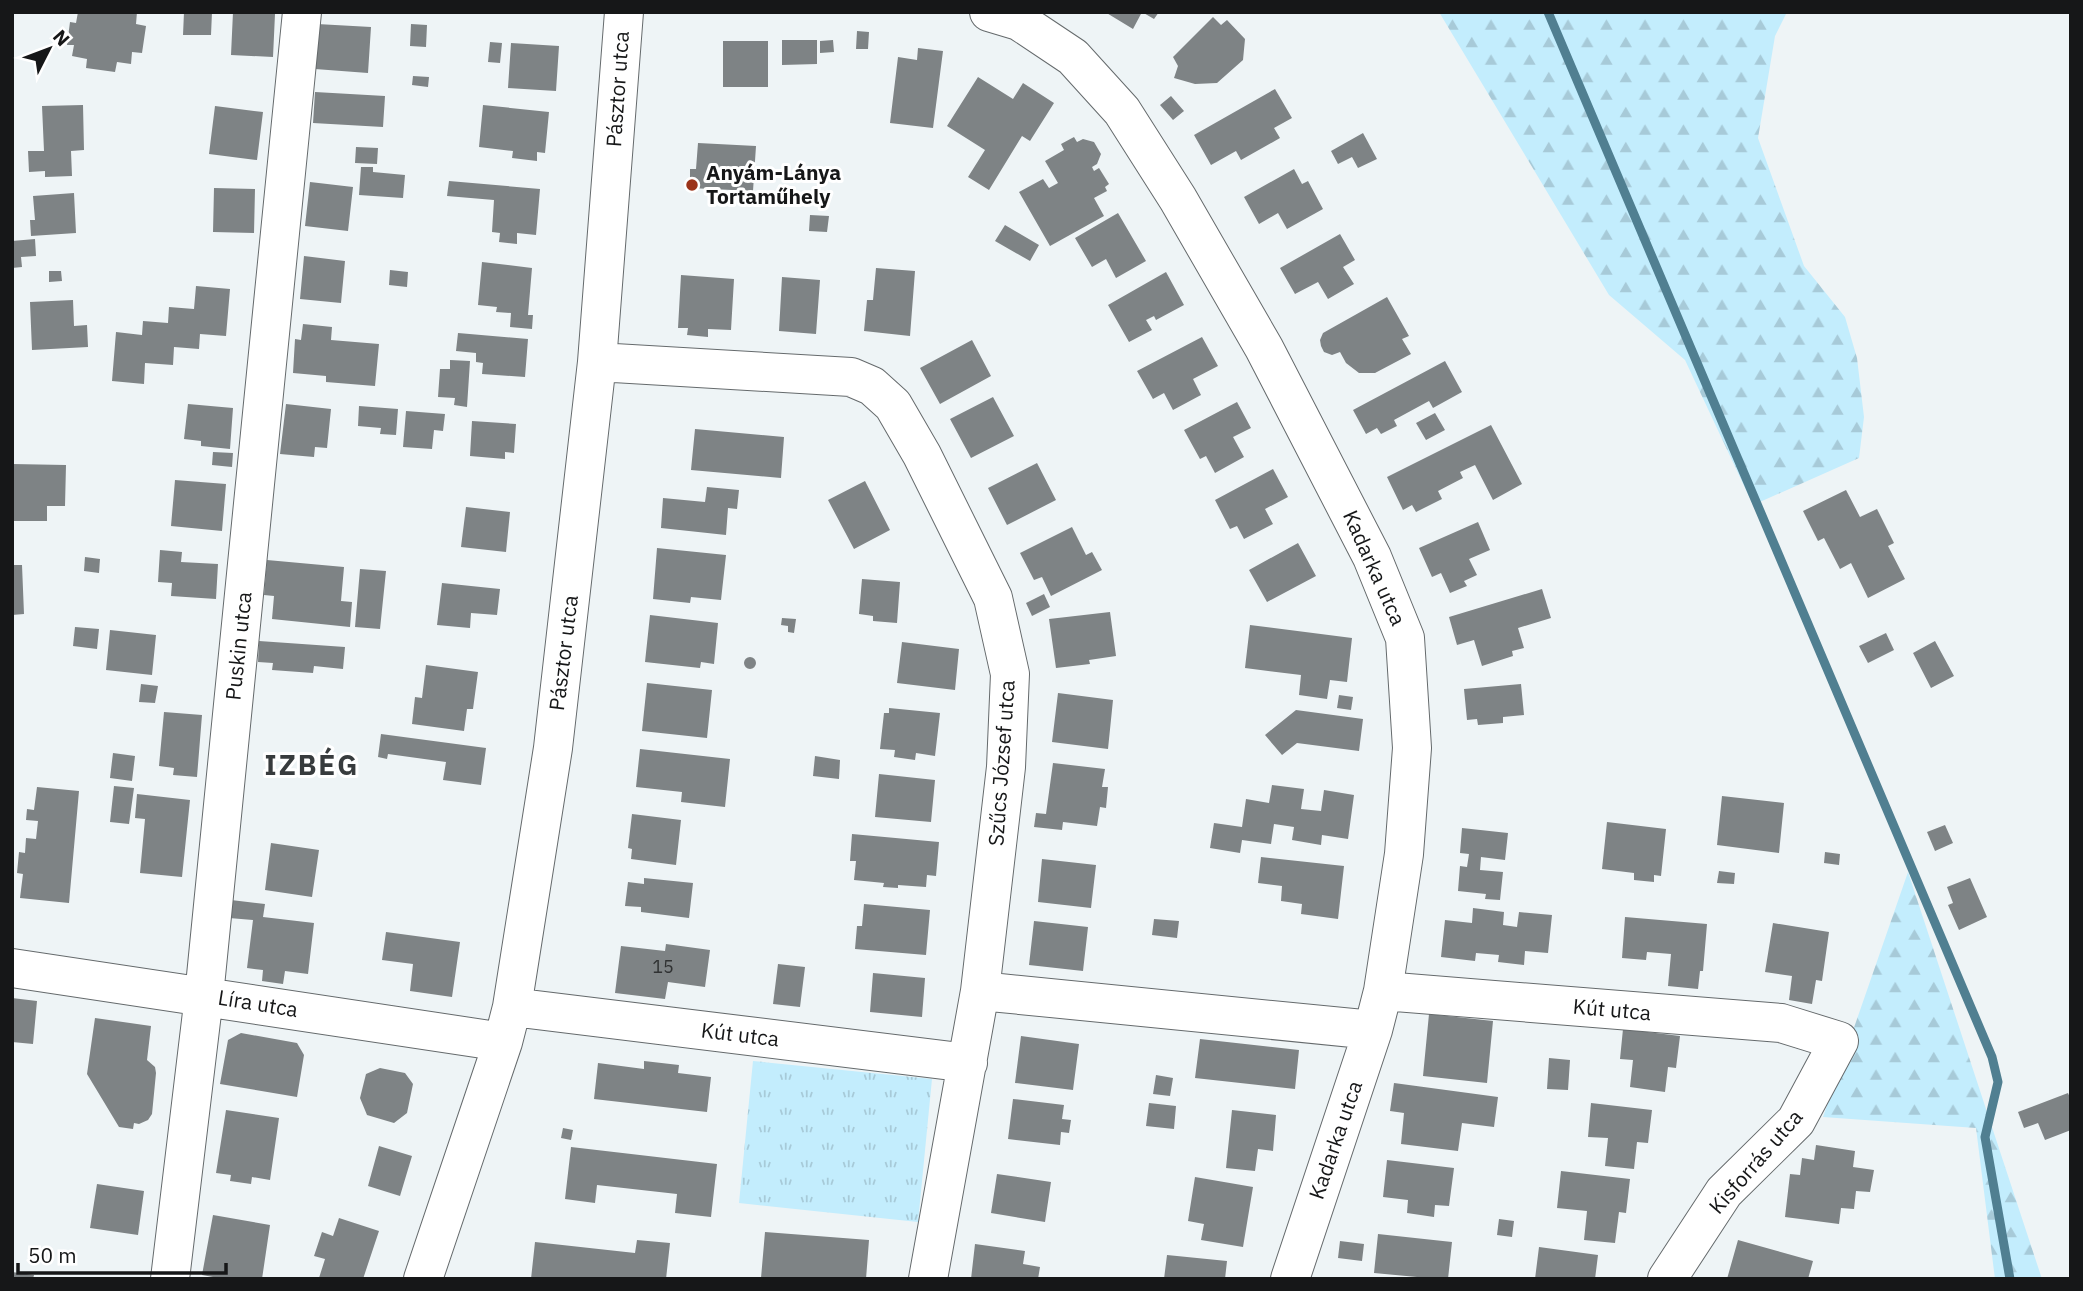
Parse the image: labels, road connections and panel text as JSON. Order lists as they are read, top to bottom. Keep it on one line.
{"streets":{"street":["Pásztor utca","Kadarka utca","Puskin utca","Szűcs József utca","Líra utca","Kút utca","Kisforrás utca"]},"crossings":[["Pásztor utca","Szűcs József utca"],["Pásztor utca","Líra utca"],["Pásztor utca","Kút utca"],["Kadarka utca","Kút utca"],["Puskin utca","Líra utca"],["Szűcs József utca","Kút utca"],["Líra utca","Kút utca"],["Kút utca","Kisforrás utca"]],"districts":["IZBÉG"],"places":["Anyám-Lánya Tortaműhely"],"house_numbers":["15"],"scale_bar":"50 m","north":"top right"}
